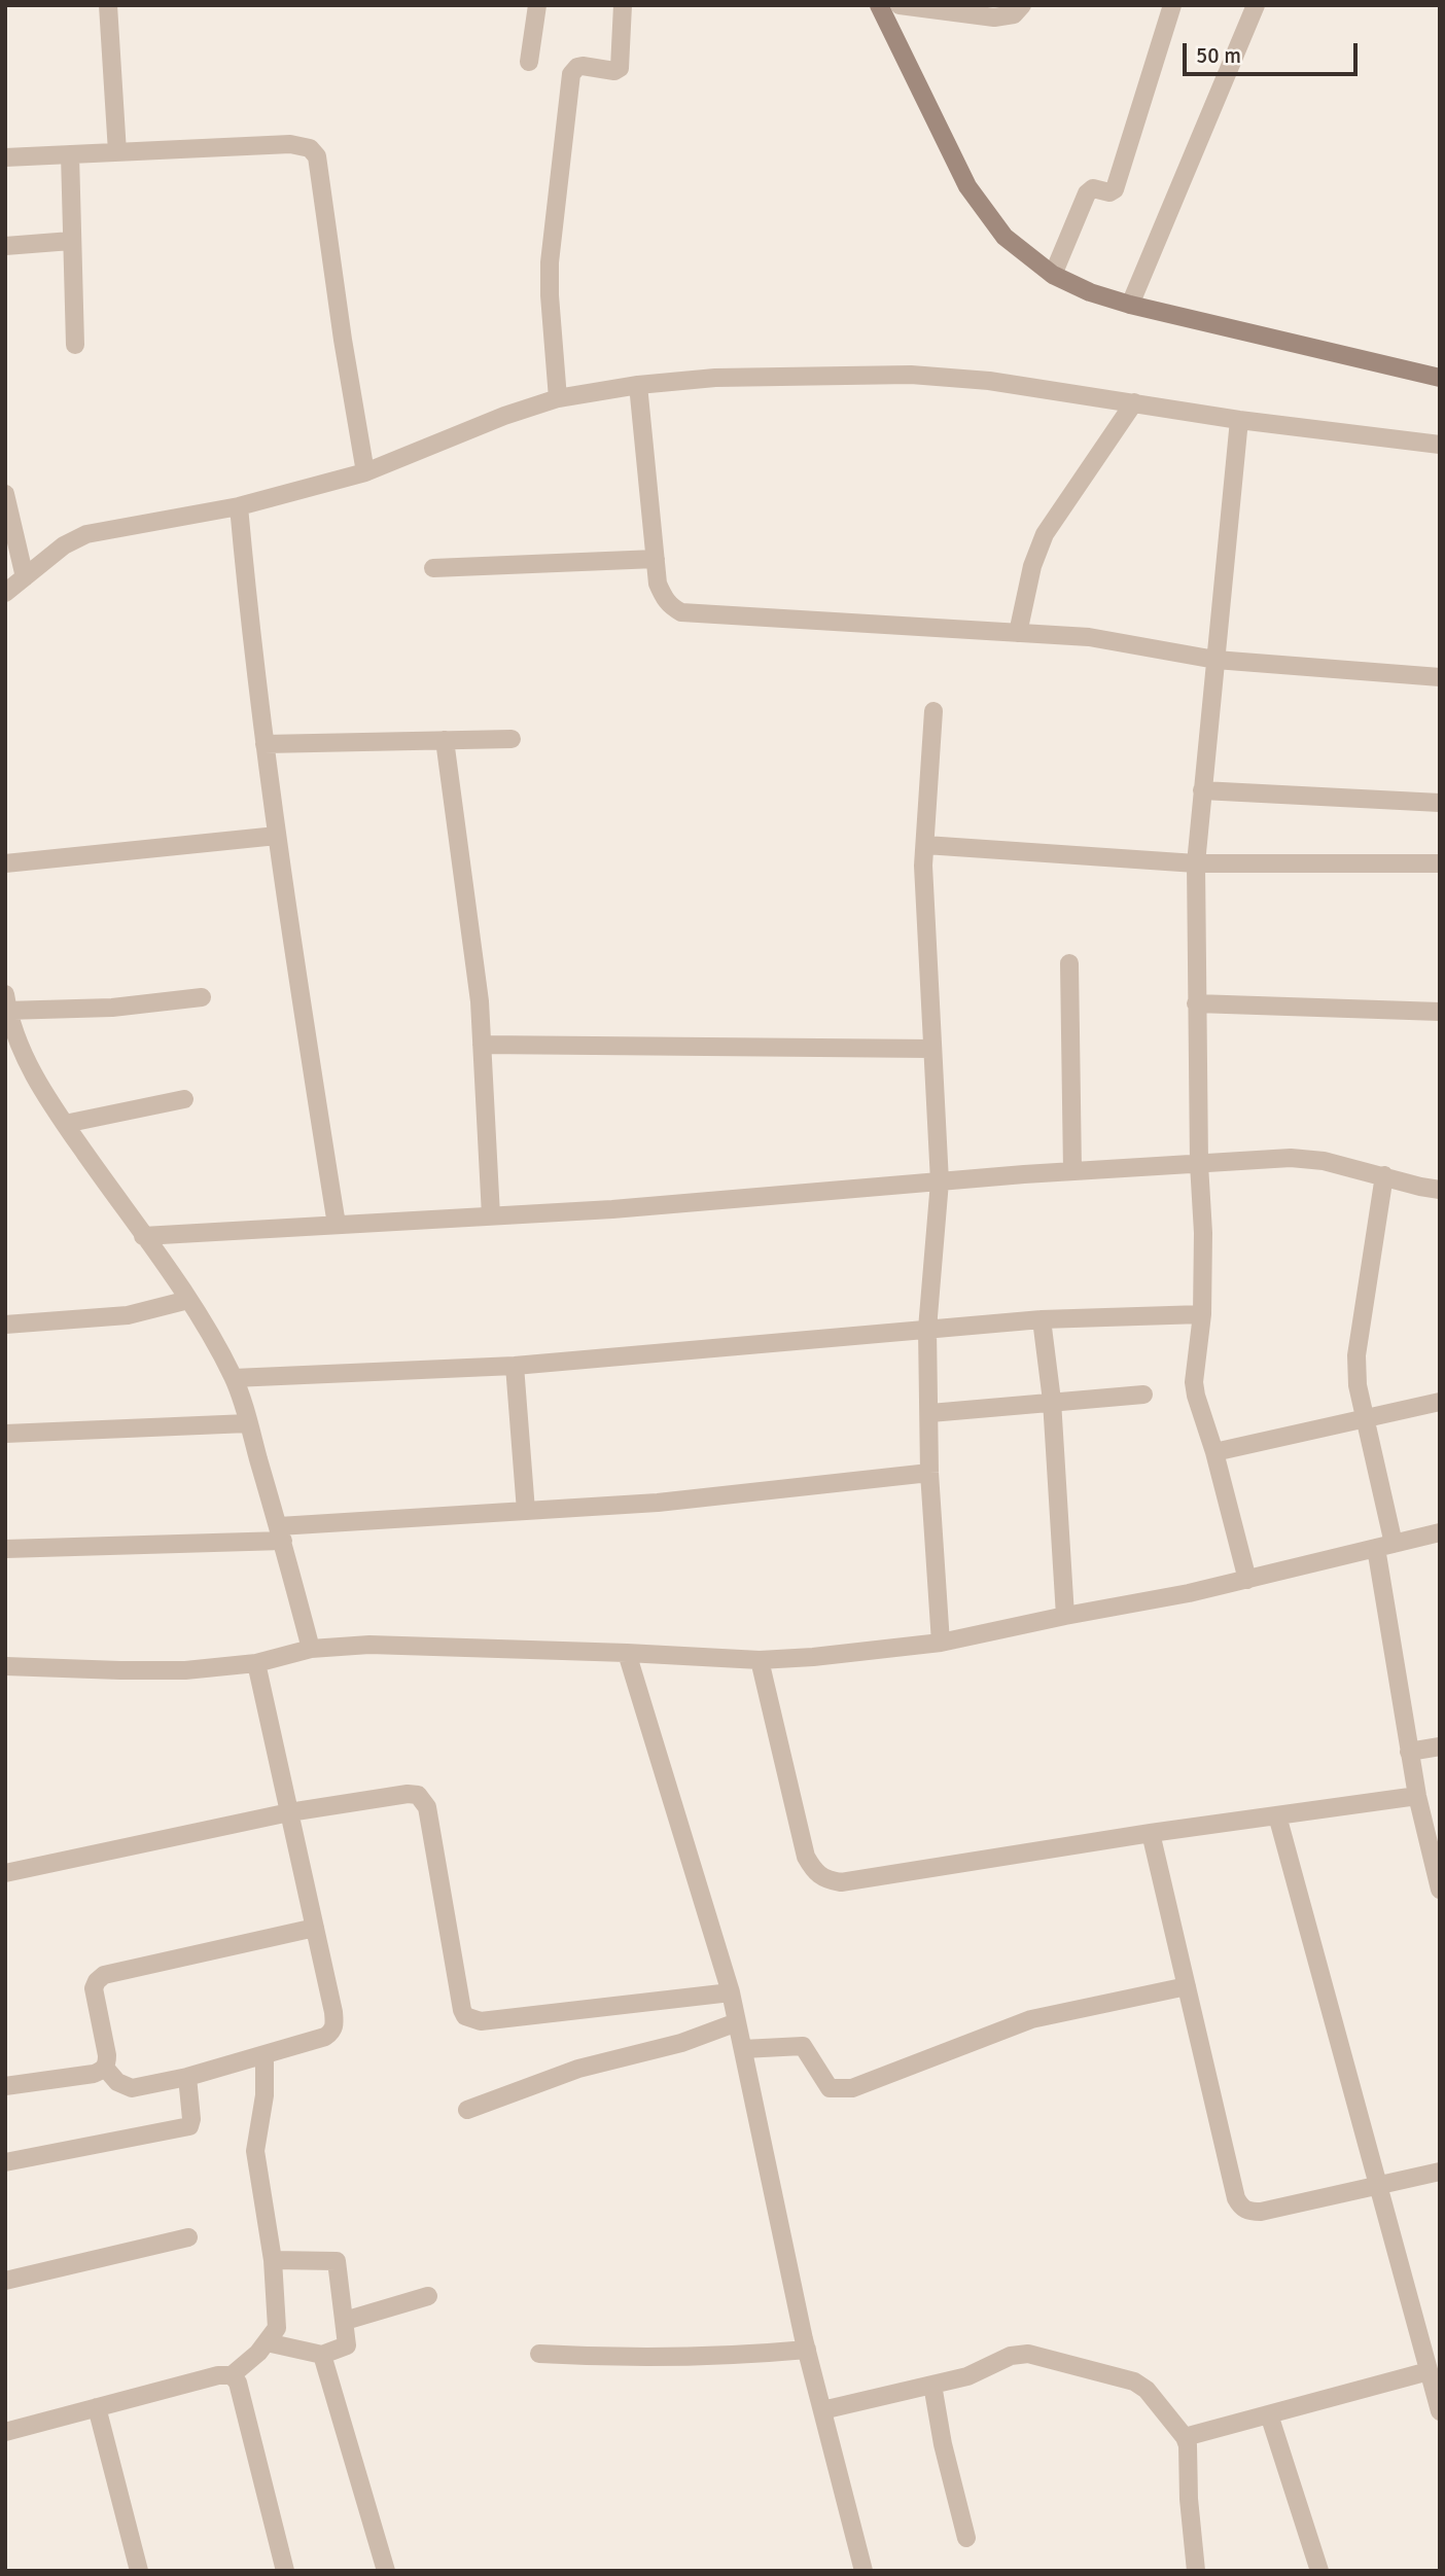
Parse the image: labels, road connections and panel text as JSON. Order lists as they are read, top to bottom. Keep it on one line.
{"scale_bar":"50 m"}
